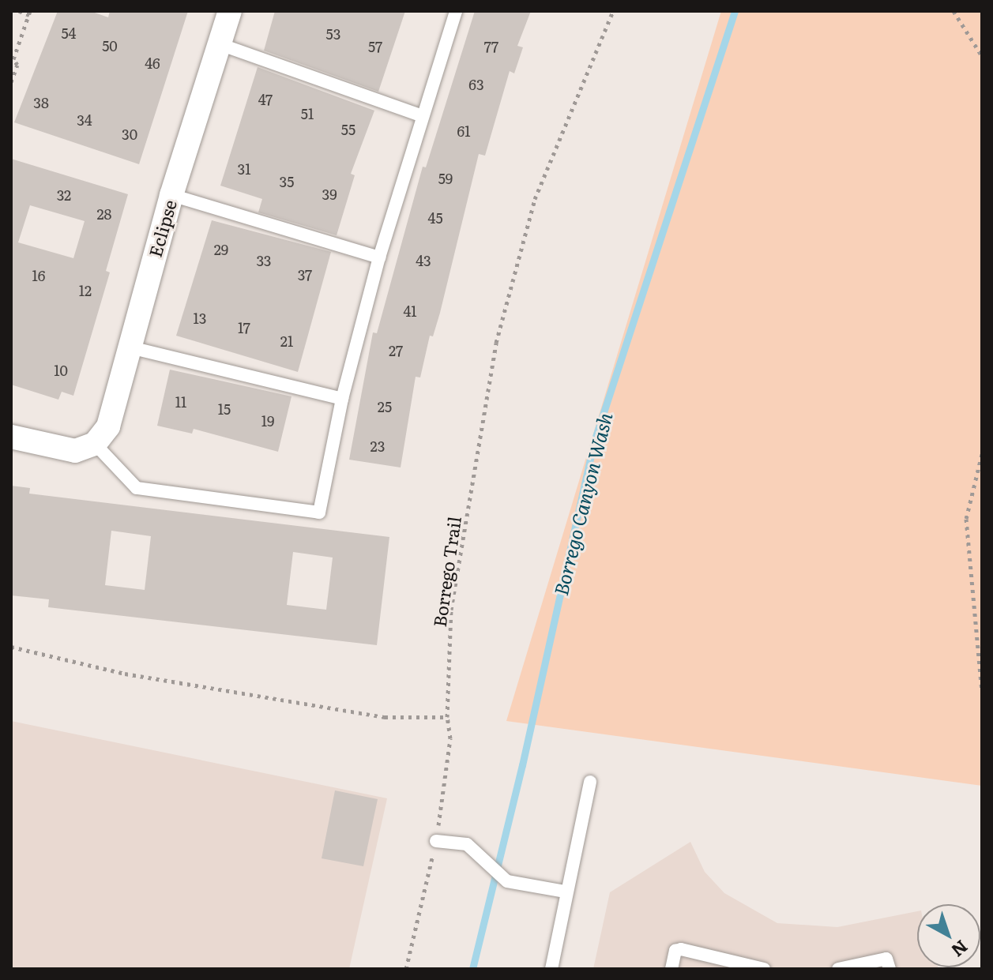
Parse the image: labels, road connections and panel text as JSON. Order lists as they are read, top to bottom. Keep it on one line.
{"streets":{"street":["Eclipse"],"path":["Borrego Trail"]},"water":["Borrego Canyon Wash"],"house_numbers":["54","53","50","57","77","46","63","47","38","51","34","55","61","30","31","59","35","39","32","28","45","29","33","43","37","16","12","41","13","17","21","27","10","11","25","15","19","23"],"north":"bottom right"}
